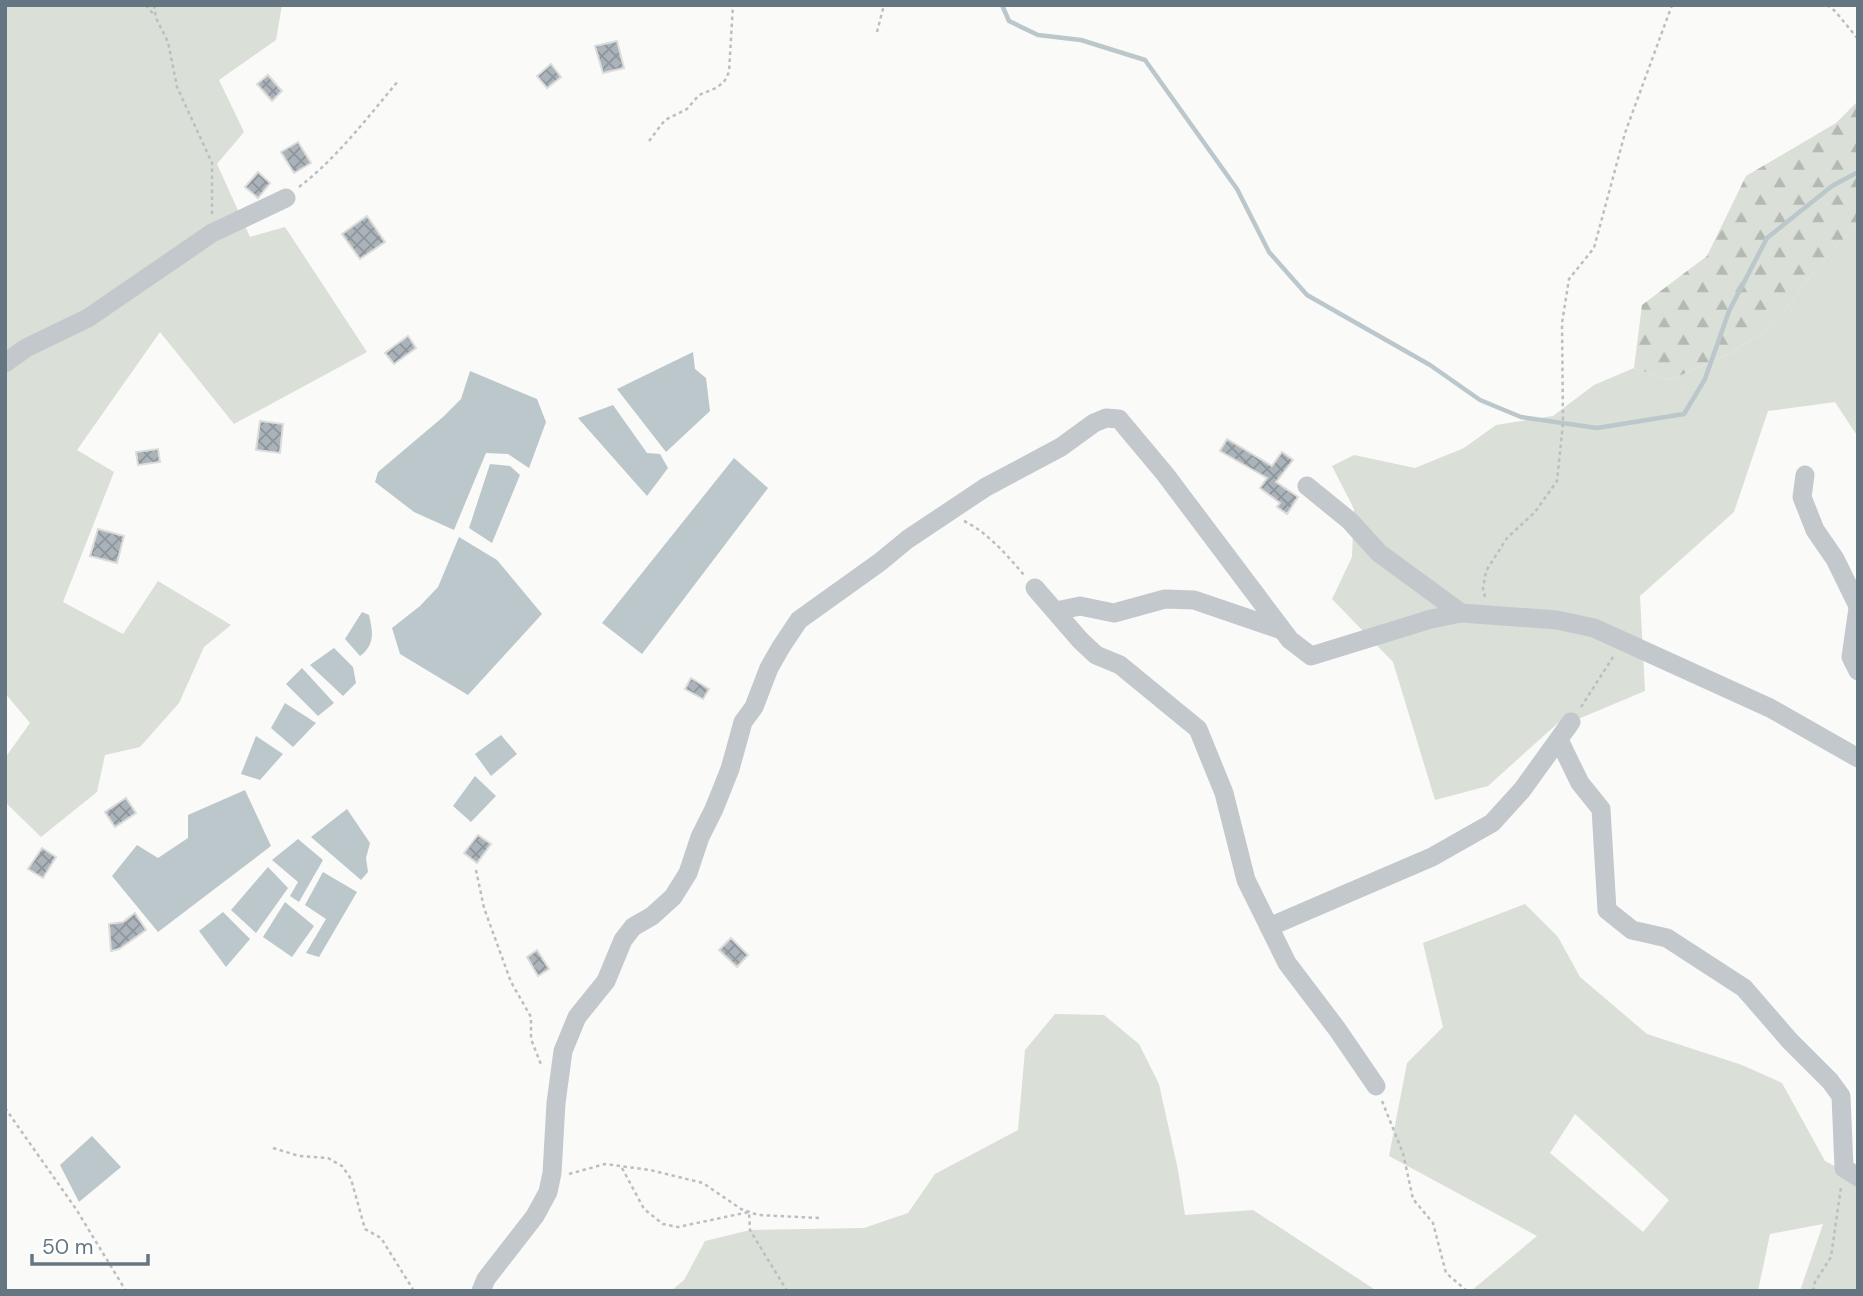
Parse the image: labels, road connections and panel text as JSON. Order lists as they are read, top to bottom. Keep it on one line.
{"scale_bar":"50 m"}
